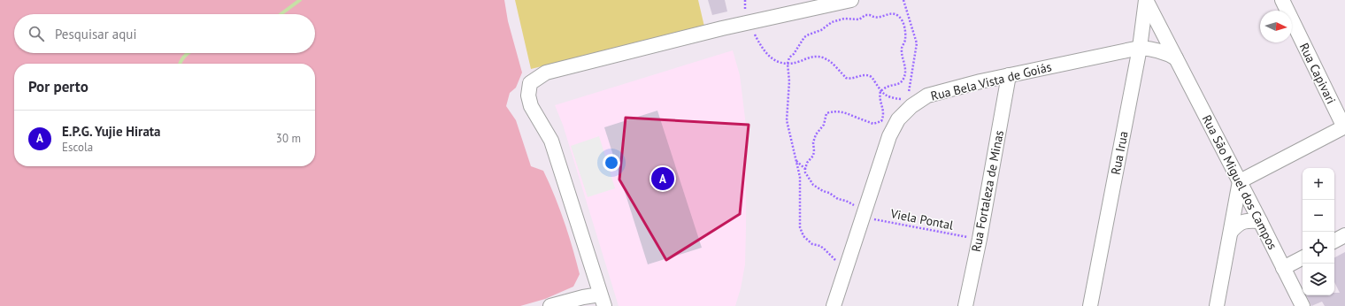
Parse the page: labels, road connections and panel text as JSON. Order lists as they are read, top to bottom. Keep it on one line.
{"streets":{"street":["Rua Capivari","Rua Bela Vista de Goiás","Rua Irua","Rua São Miguel dos Campos","Rua Fortaleza de Minas"],"path":["Viela Pontal"]},"crossings":[["Rua Bela Vista de Goiás","Rua Irua"],["Rua Bela Vista de Goiás","Rua Fortaleza de Minas"],["Rua Bela Vista de Goiás","Viela Pontal"],["Rua Irua","Rua São Miguel dos Campos"],["Rua Fortaleza de Minas","Viela Pontal"]],"north":"right","page":{"search":"Pesquisar aqui","heading":"Por perto","list":[{"mark":"A","name":"E.P.G. Yujie Hirata","note":"Escola","value":"30 m"}],"pins":"A","map_buttons":["+","−"]}}
